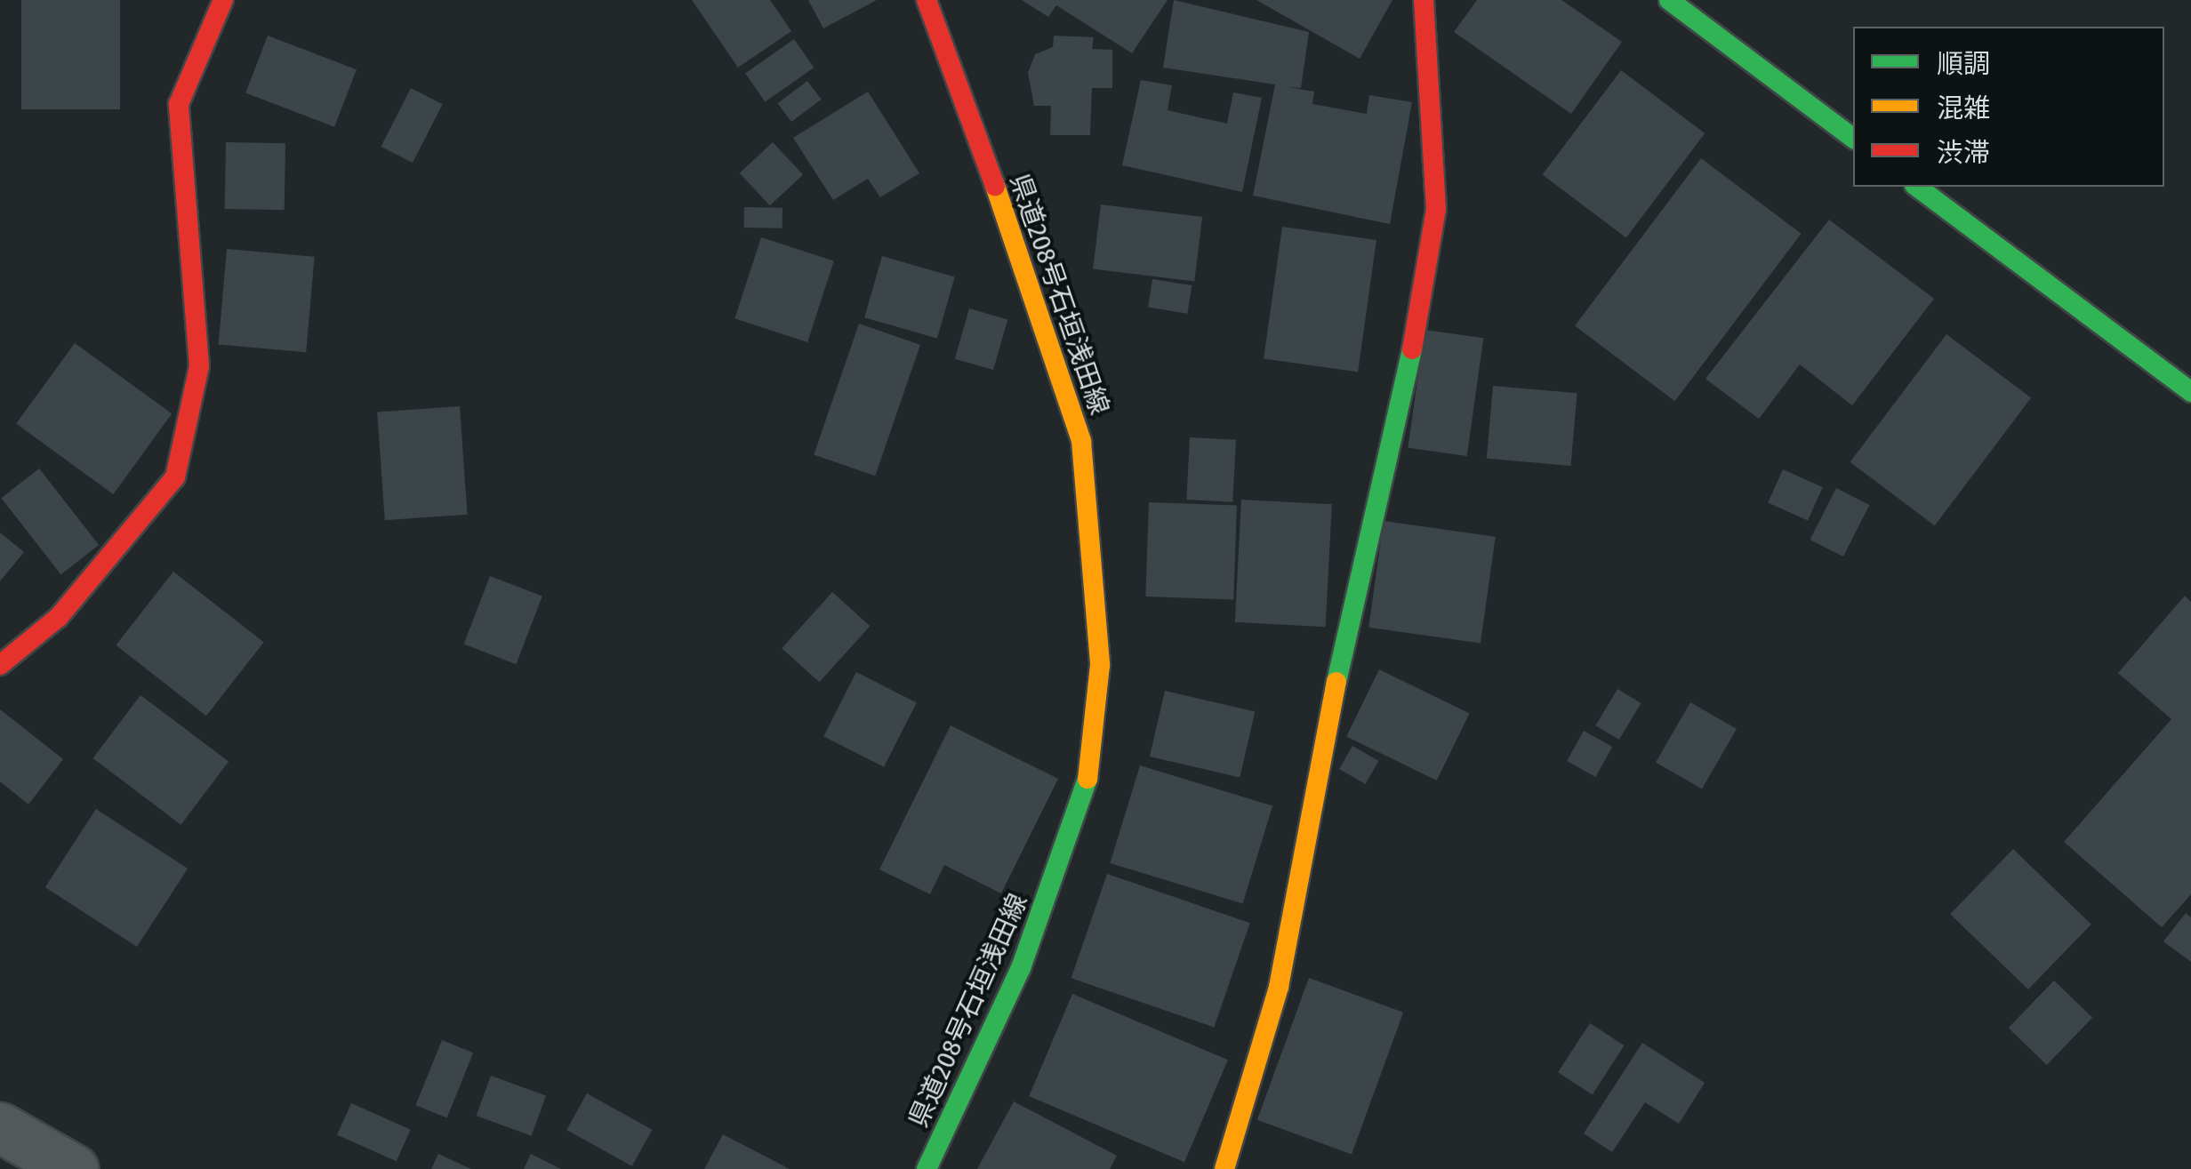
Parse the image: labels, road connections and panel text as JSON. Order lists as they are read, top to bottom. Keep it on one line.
{"streets":{"street":["県道208号石垣浅田線"]},"legend":["順調","混雑","渋滞"]}
